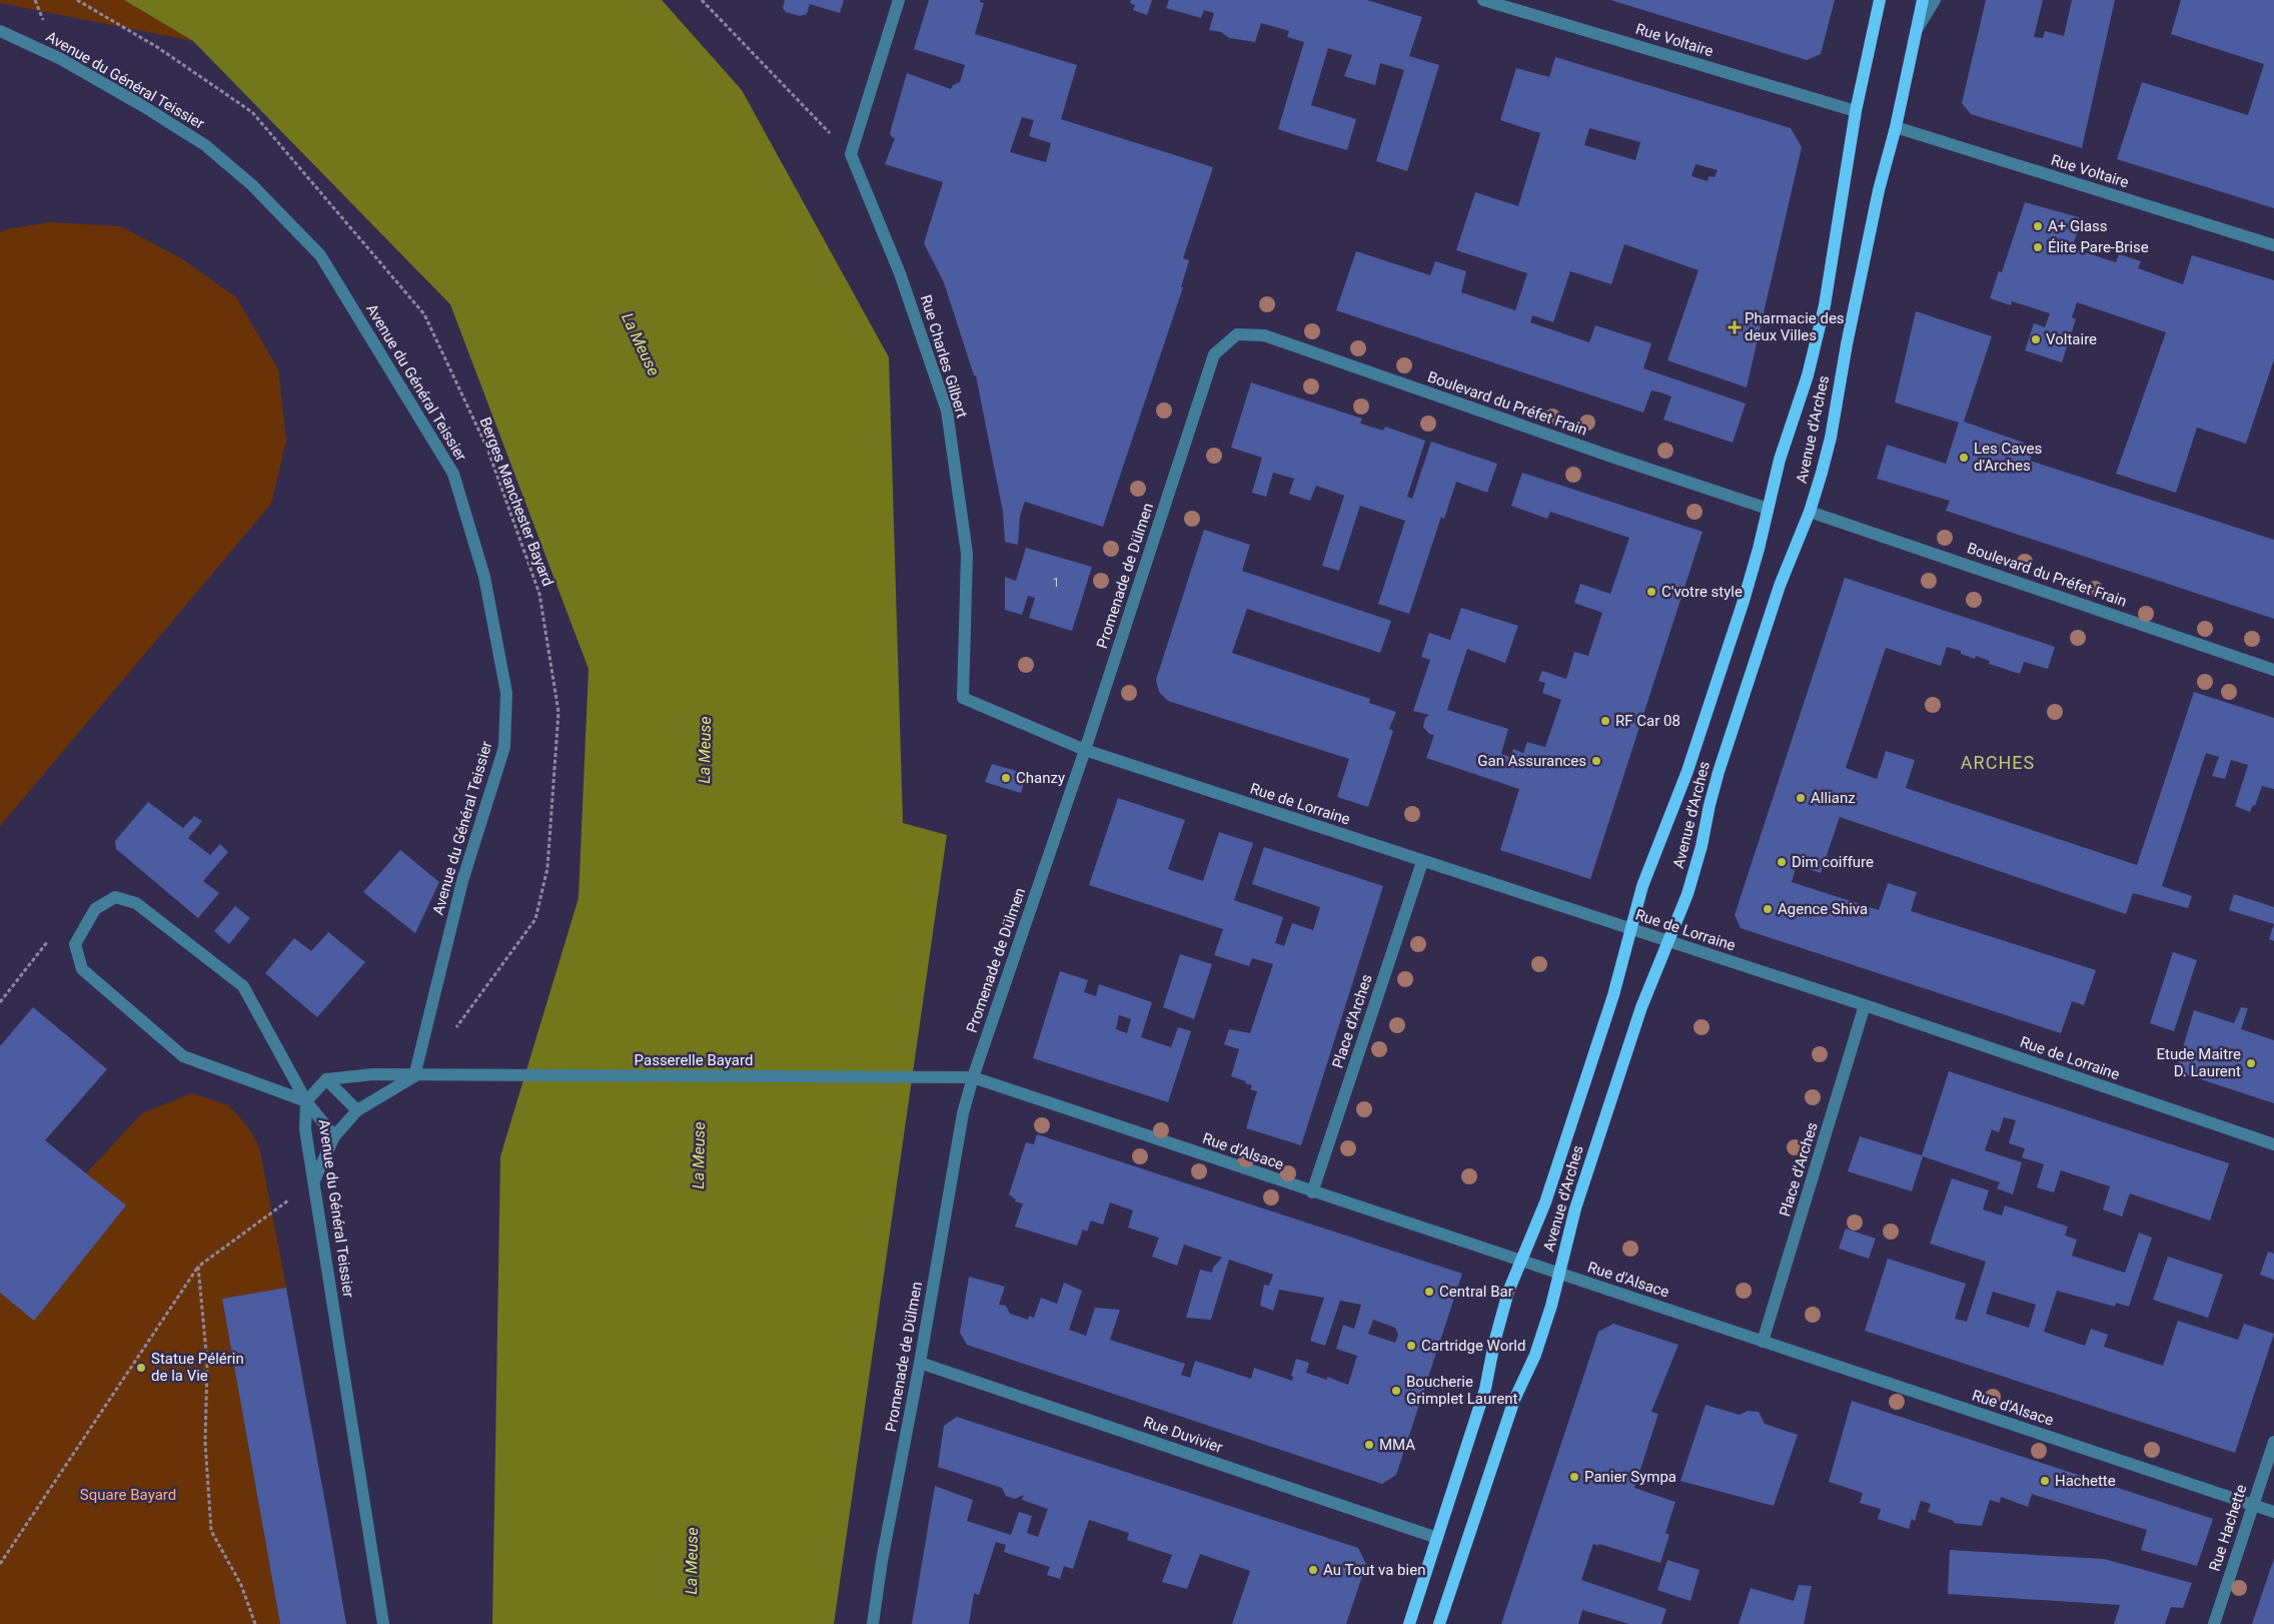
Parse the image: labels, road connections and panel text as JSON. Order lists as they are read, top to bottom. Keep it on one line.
{"streets":{"main road":["Avenue d'Arches"],"street":["Rue Voltaire","Avenue du Général Teissier","Rue Charles Gilbert","Boulevard du Préfet Frain","Promenade de Dülmen","Rue de Lorraine","Place d'Arches","Passerelle Bayard","Rue d'Alsace","Rue Duvivier","Rue Hachette"],"path":["Berges Manchester Bayard"]},"crossings":[["Rue Voltaire","Avenue d'Arches"],["Avenue du Général Teissier","Passerelle Bayard"],["Rue Charles Gilbert","Promenade de Dülmen"],["Rue Charles Gilbert","Rue de Lorraine"],["Boulevard du Préfet Frain","Avenue d'Arches"],["Boulevard du Préfet Frain","Promenade de Dülmen"],["Avenue d'Arches","Rue de Lorraine"],["Avenue d'Arches","Rue d'Alsace"],["Avenue d'Arches","Rue Duvivier"],["Promenade de Dülmen","Rue de Lorraine"],["Promenade de Dülmen","Passerelle Bayard"],["Promenade de Dülmen","Rue d'Alsace"],["Promenade de Dülmen","Rue Duvivier"],["Rue de Lorraine","Place d'Arches"],["Place d'Arches","Rue d'Alsace"],["Passerelle Bayard","Rue d'Alsace"],["Rue d'Alsace","Rue Hachette"]],"districts":["ARCHES"],"water":["La Meuse"],"parks":["Square Bayard"],"places":{"other":["A+ Glass","Élite Pare-Brise","Voltaire","Les Caves d'Arches","C'votre style","RF Car 08","Gan Assurances","Chanzy","Allianz","Dim coiffure","Agence Shiva","Etude Maitre D. Laurent","Central Bar","Cartridge World","Statue Pélérin de la Vie","Boucherie Grimplet Laurent","MMA","Panier Sympa","Hachette","Au Tout va bien"],"health":["Pharmacie des deux Villes"]},"house_numbers":["1"]}
